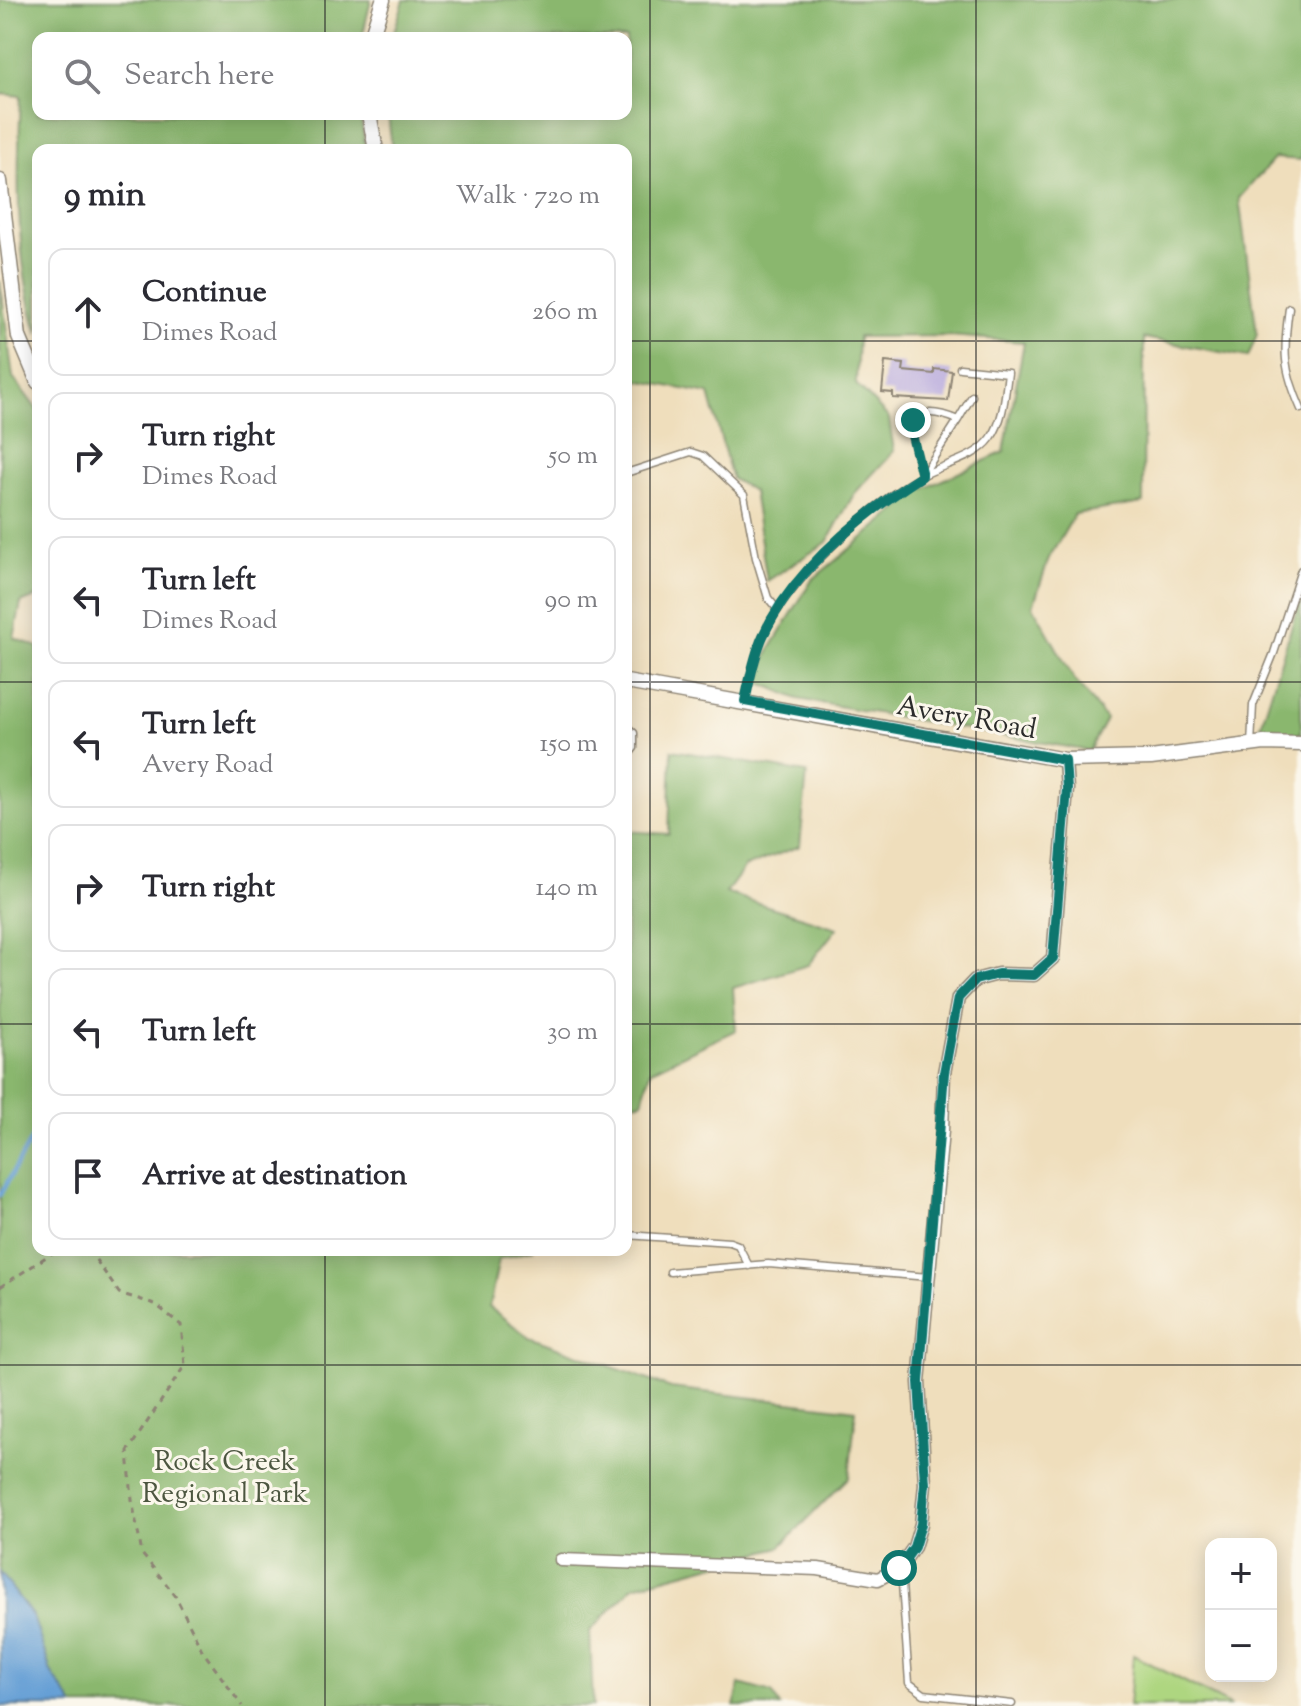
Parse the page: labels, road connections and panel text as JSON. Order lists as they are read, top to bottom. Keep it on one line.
{"streets":{"street":["Avery Road"]},"parks":["Rock Creek Regional Park"],"page":{"search":"Search here","heading":["9 min","Walk · 720 m"],"list":[["Continue","Dimes Road","260 m"],["Turn right","Dimes Road","50 m"],["Turn left","Dimes Road","90 m"],["Turn left","Avery Road","150 m"],["Turn right","140 m"],["Turn left","30 m"],"Arrive at destination"],"map_buttons":["+","−"]}}
